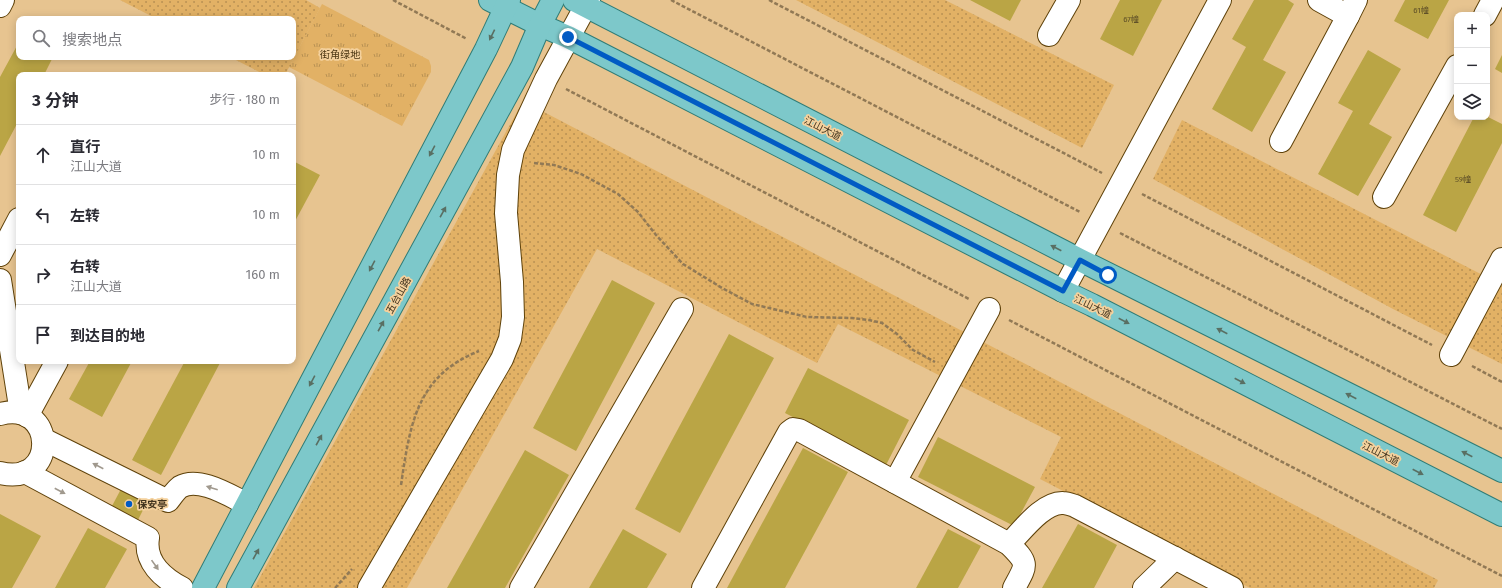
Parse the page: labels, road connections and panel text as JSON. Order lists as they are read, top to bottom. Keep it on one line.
{"streets":{"main road":["江山大道","五台山路"]},"crossings":[["江山大道","五台山路"]],"parks":["街角绿地"],"places":["保安亭"],"house_numbers":["61幢","67幢","59幢"],"page":{"map_buttons":["+","−"],"search":"搜索地点","heading":["3 分钟","步行 · 180 m"],"list":[["直行","江山大道","10 m"],["左转","10 m"],["右转","江山大道","160 m"],"到达目的地"]}}
